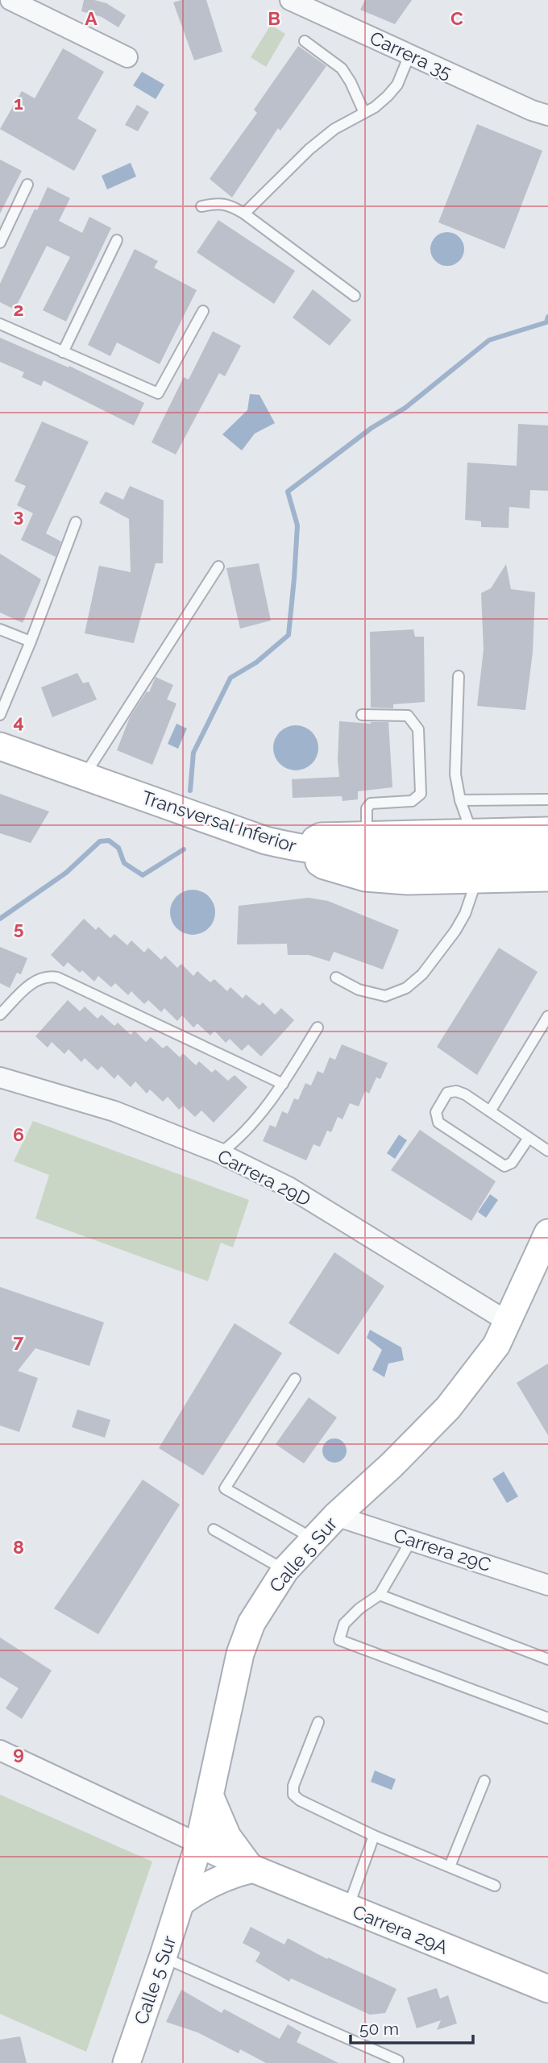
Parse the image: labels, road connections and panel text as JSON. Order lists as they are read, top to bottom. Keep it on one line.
{"streets":{"street":["Carrera 35","Transversal Inferior","Carrera 29D","Carrera 29C","Calle 5 Sur","Carrera 29A"]},"crossings":[["Carrera 29D","Calle 5 Sur"],["Carrera 29C","Calle 5 Sur"],["Calle 5 Sur","Carrera 29A"]],"scale_bar":"50 m","grid":{"columns":["A","B","C"],"rows":["1","2","3","4","5","6","7","8","9"]}}
